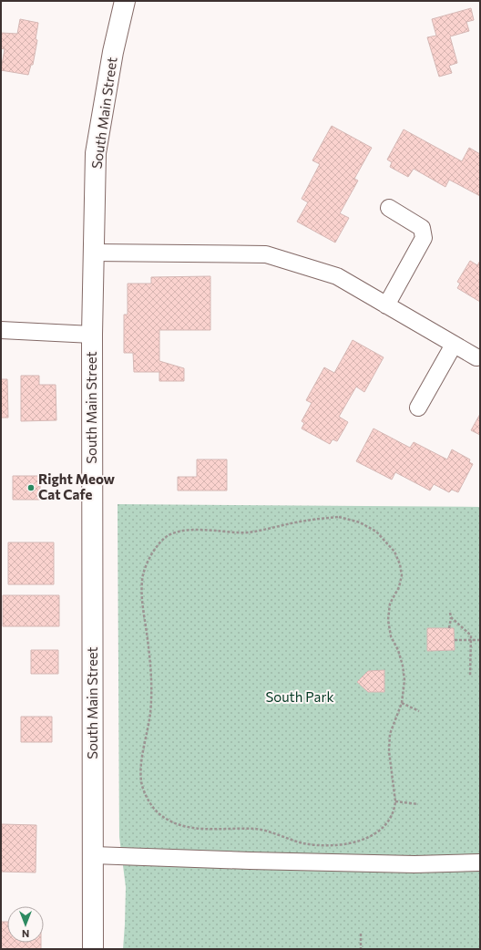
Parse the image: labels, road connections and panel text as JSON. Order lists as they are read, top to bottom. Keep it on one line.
{"streets":{"highway":["South Main Street"]},"parks":["South Park"],"places":["Right Meow Cat Cafe"],"north":"bottom"}
